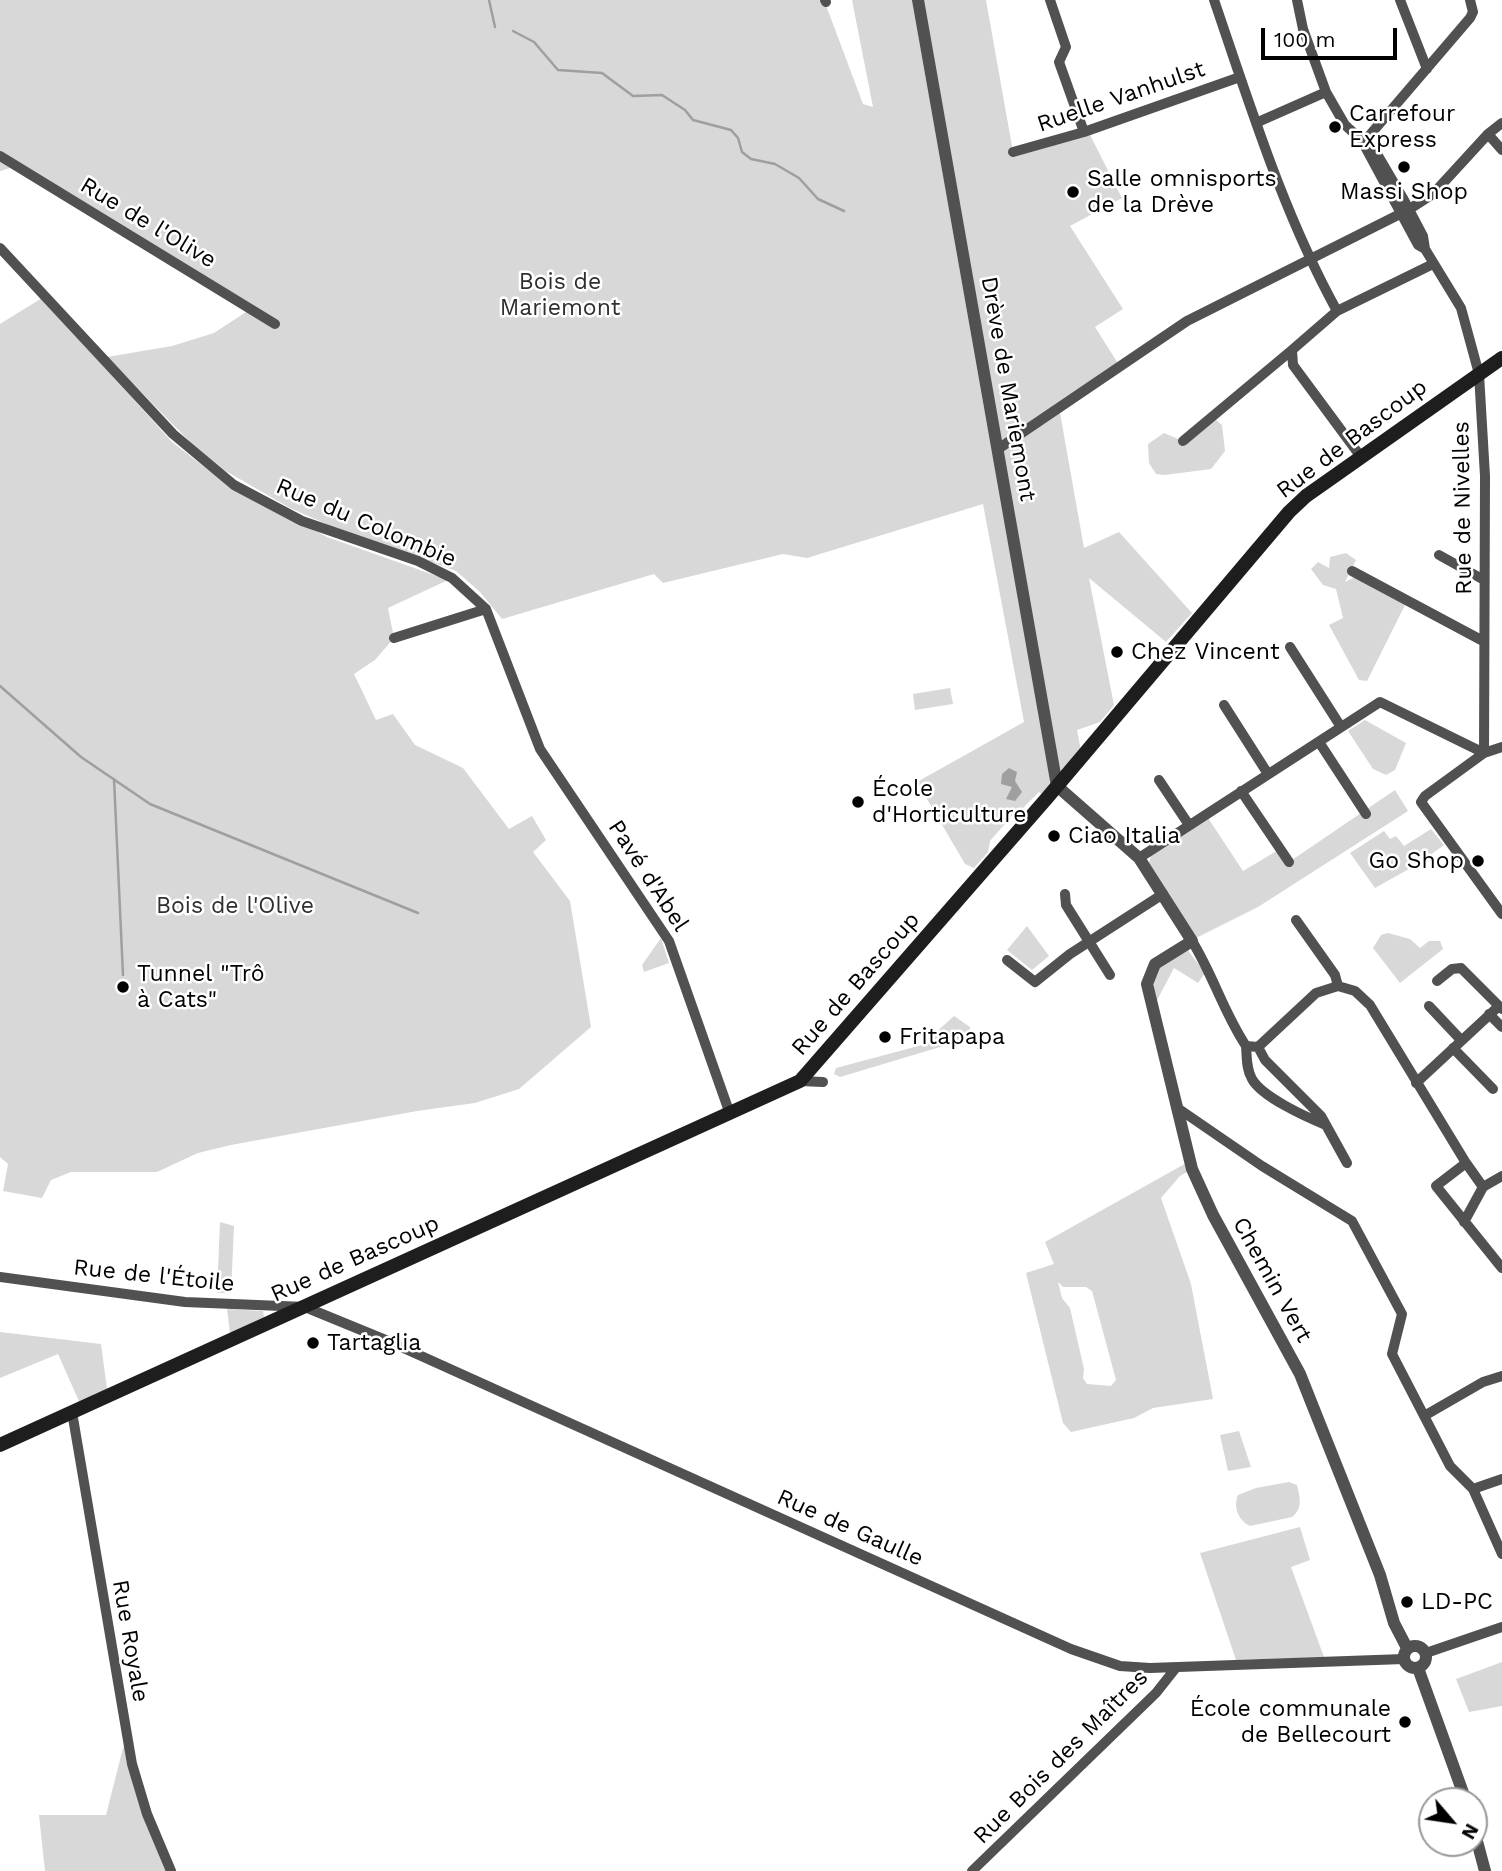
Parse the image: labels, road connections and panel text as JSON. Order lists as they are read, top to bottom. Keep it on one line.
{"streets":{"main road":["Rue de Bascoup"],"street":["Ruelle Vanhulst","Rue de l'Olive","Drève de Mariemont","Rue de Nivelles","Rue du Colombie","Pavé d'Abel","Rue de l'Étoile","Chemin Vert","Rue de Gaulle","Rue Royale","Rue Bois des Maîtres"]},"crossings":[["Drève de Mariemont","Rue de Bascoup"],["Rue de Bascoup","Rue de Nivelles"],["Rue de Bascoup","Pavé d'Abel"],["Rue de Bascoup","Rue de l'Étoile"],["Rue de Bascoup","Rue de Gaulle"],["Rue de Bascoup","Rue Royale"],["Rue du Colombie","Pavé d'Abel"],["Rue de l'Étoile","Rue de Gaulle"],["Chemin Vert","Rue de Gaulle"],["Rue de Gaulle","Rue Bois des Maîtres"]],"parks":["Bois de Mariemont","Bois de l'Olive"],"places":["Carrefour Express","Massi Shop","Salle omnisports de la Drève","Chez Vincent","École d'Horticulture","Ciao Italia","Go Shop","Tunnel \"Trô à Cats\"","Fritapapa","Tartaglia","LD-PC","École communale de Bellecourt"],"scale_bar":"100 m","north":"bottom right"}
